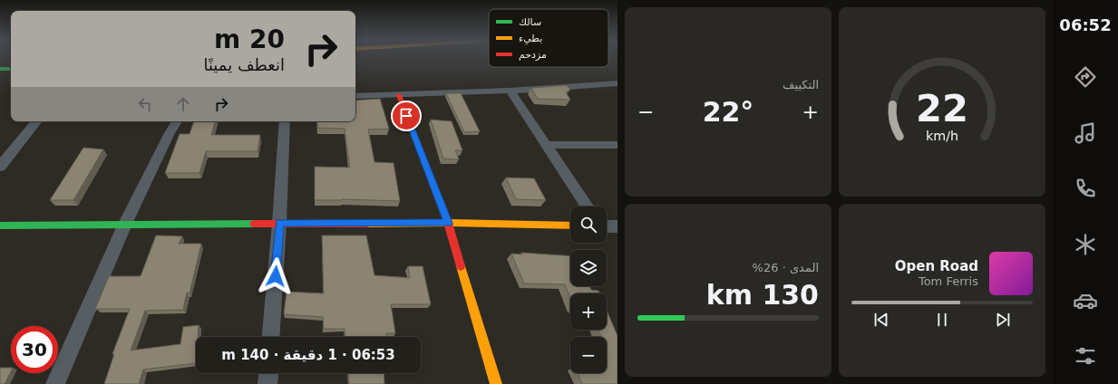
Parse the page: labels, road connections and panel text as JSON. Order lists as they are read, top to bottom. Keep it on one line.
{"legend":["سالك","بطيء","مزدحم"],"page":{"tabs":"06:52","tile":["التكييف",["المدى · 26%","130 km"]],"turn":["20 m","انعطف يمينًا"],"heat":["−","22°","+"],"map_buttons":["+","−"],"song":["Open Road","Tom Ferris"],"limit":"30","trip":"06:53 · 1 دقيقة · 140 m","gauge":["22","km/h"]}}
